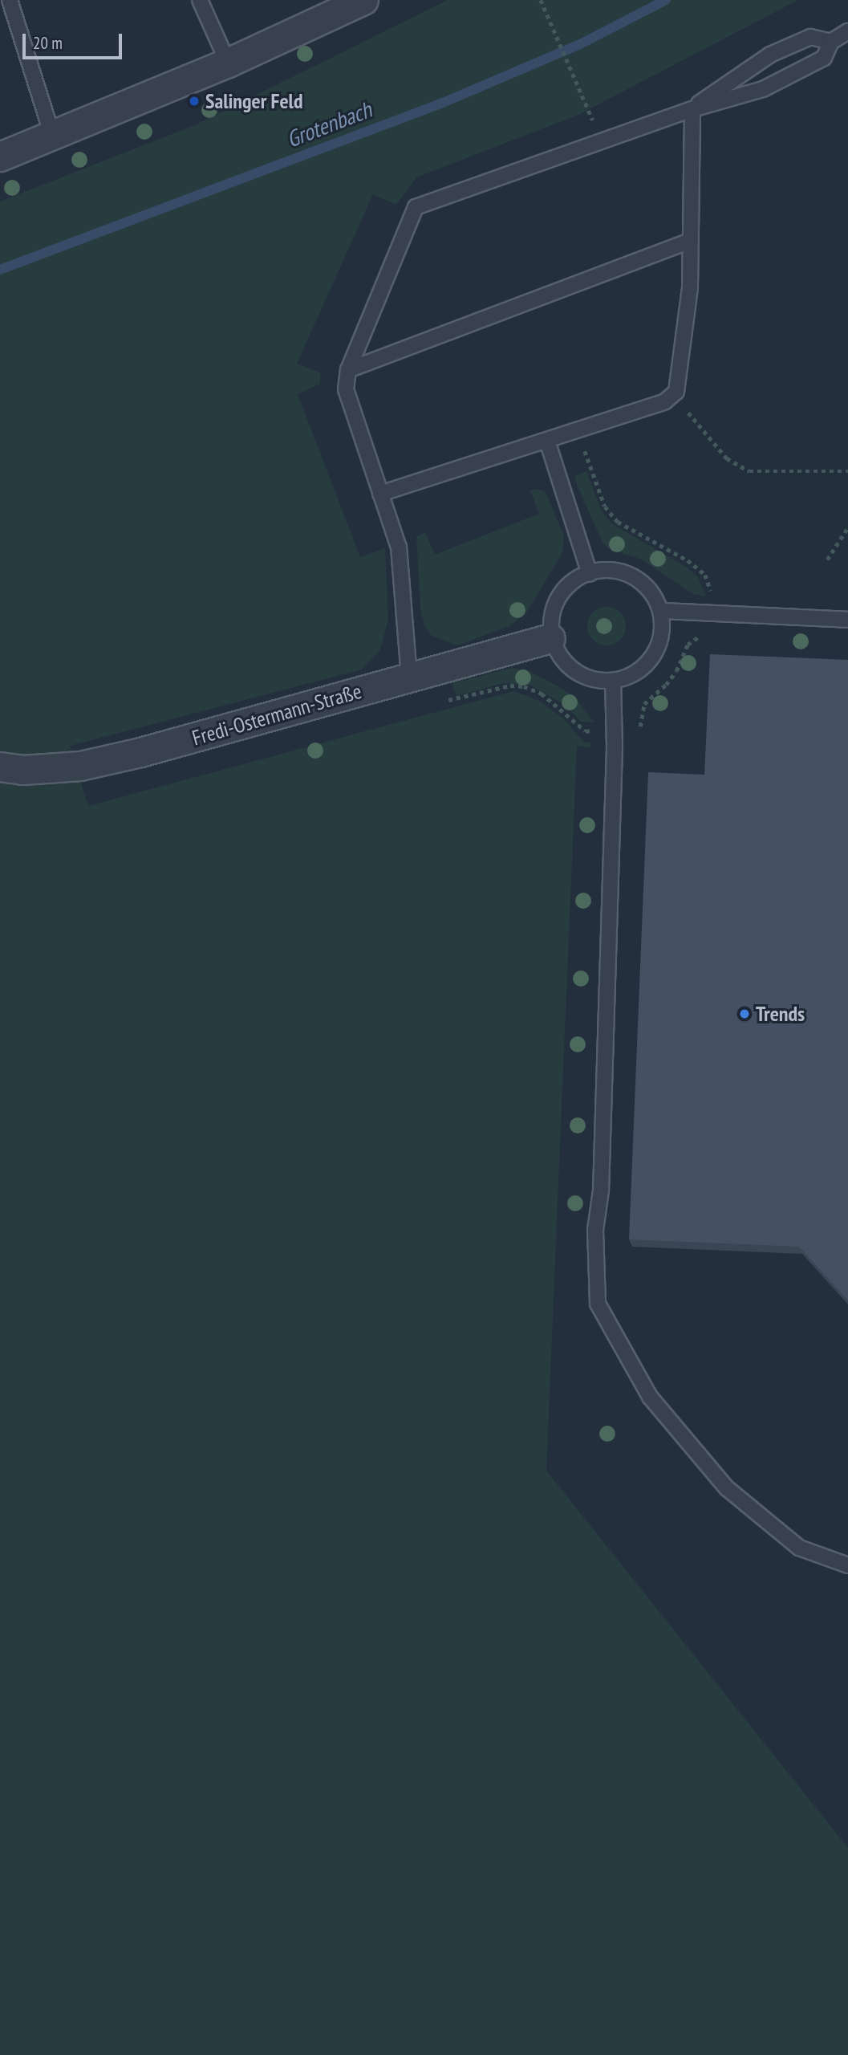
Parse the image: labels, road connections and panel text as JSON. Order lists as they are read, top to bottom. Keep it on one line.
{"streets":{"street":["Fredi-Ostermann-Straße"]},"water":["Grotenbach"],"places":["Salinger Feld","Trends"],"scale_bar":"20 m"}
